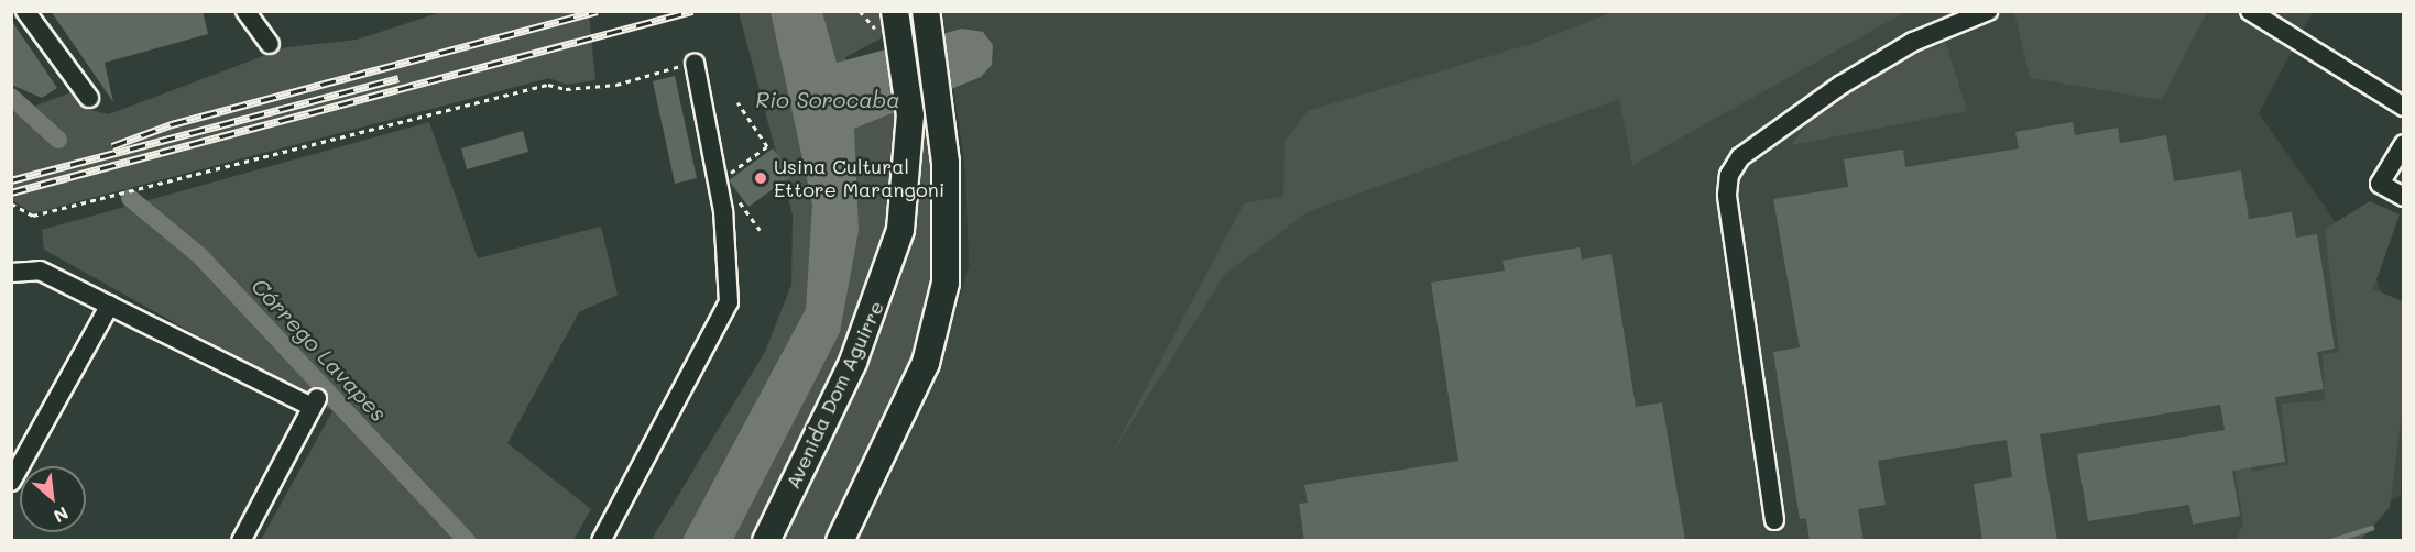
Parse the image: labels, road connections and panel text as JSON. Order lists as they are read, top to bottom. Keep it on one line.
{"streets":{"highway":["Avenida Dom Aguirre"]},"water":["Rio Sorocaba","Córrego Lavapes"],"places":["Usina Cultural Ettore Marangoni"],"north":"bottom right"}
